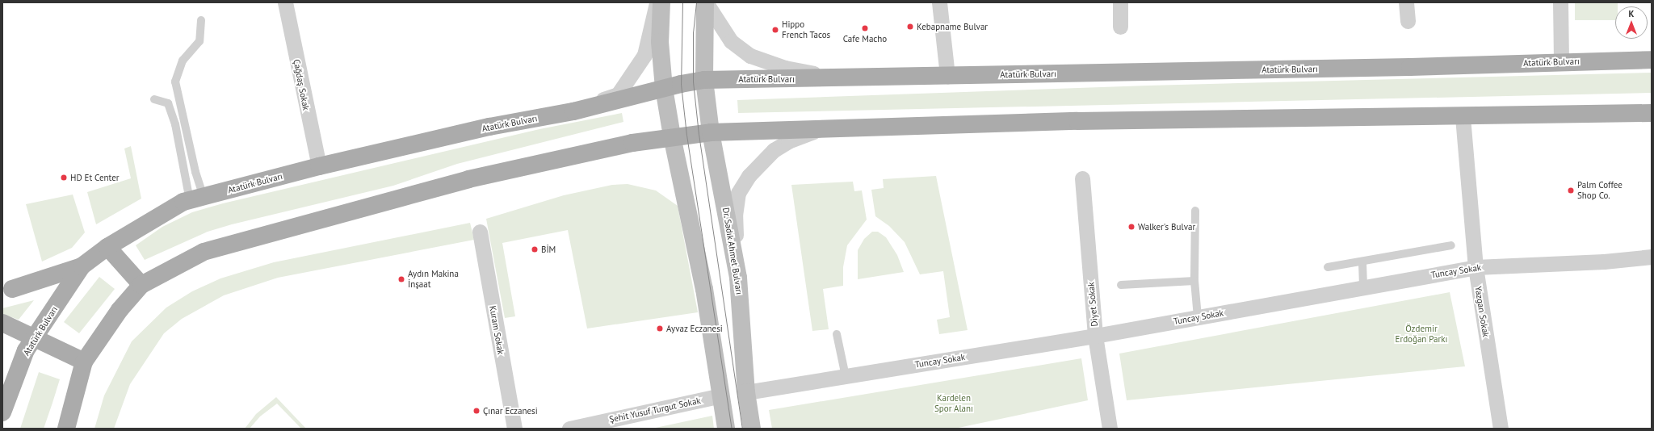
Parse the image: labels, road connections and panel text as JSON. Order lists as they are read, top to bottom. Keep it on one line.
{"streets":{"main road":["Atatürk Bulvarı","Dr. Sadık Ahmet Bulvarı"],"street":["Çağdaş Sokak","Tuncay Sokak","Diyet Sokak","Yazgan Sokak","Kuram Sokak","Şehit Yusuf Turgut Sokak"]},"crossings":[["Atatürk Bulvarı","Çağdaş Sokak"],["Atatürk Bulvarı","Dr. Sadık Ahmet Bulvarı"],["Dr. Sadık Ahmet Bulvarı","Tuncay Sokak"],["Tuncay Sokak","Diyet Sokak"],["Tuncay Sokak","Yazgan Sokak"]],"parks":["Özdemir Erdoğan Parkı","Kardelen Spor Alanı"],"places":["Kebapname Bulvar","Cafe Macho","Hippo French Tacos","HD Et Center","Palm Coffee Shop Co.","Walker's Bulvar","BİM","Aydın Makina İnşaat","Ayvaz Eczanesi","Çınar Eczanesi"],"north":"top"}
